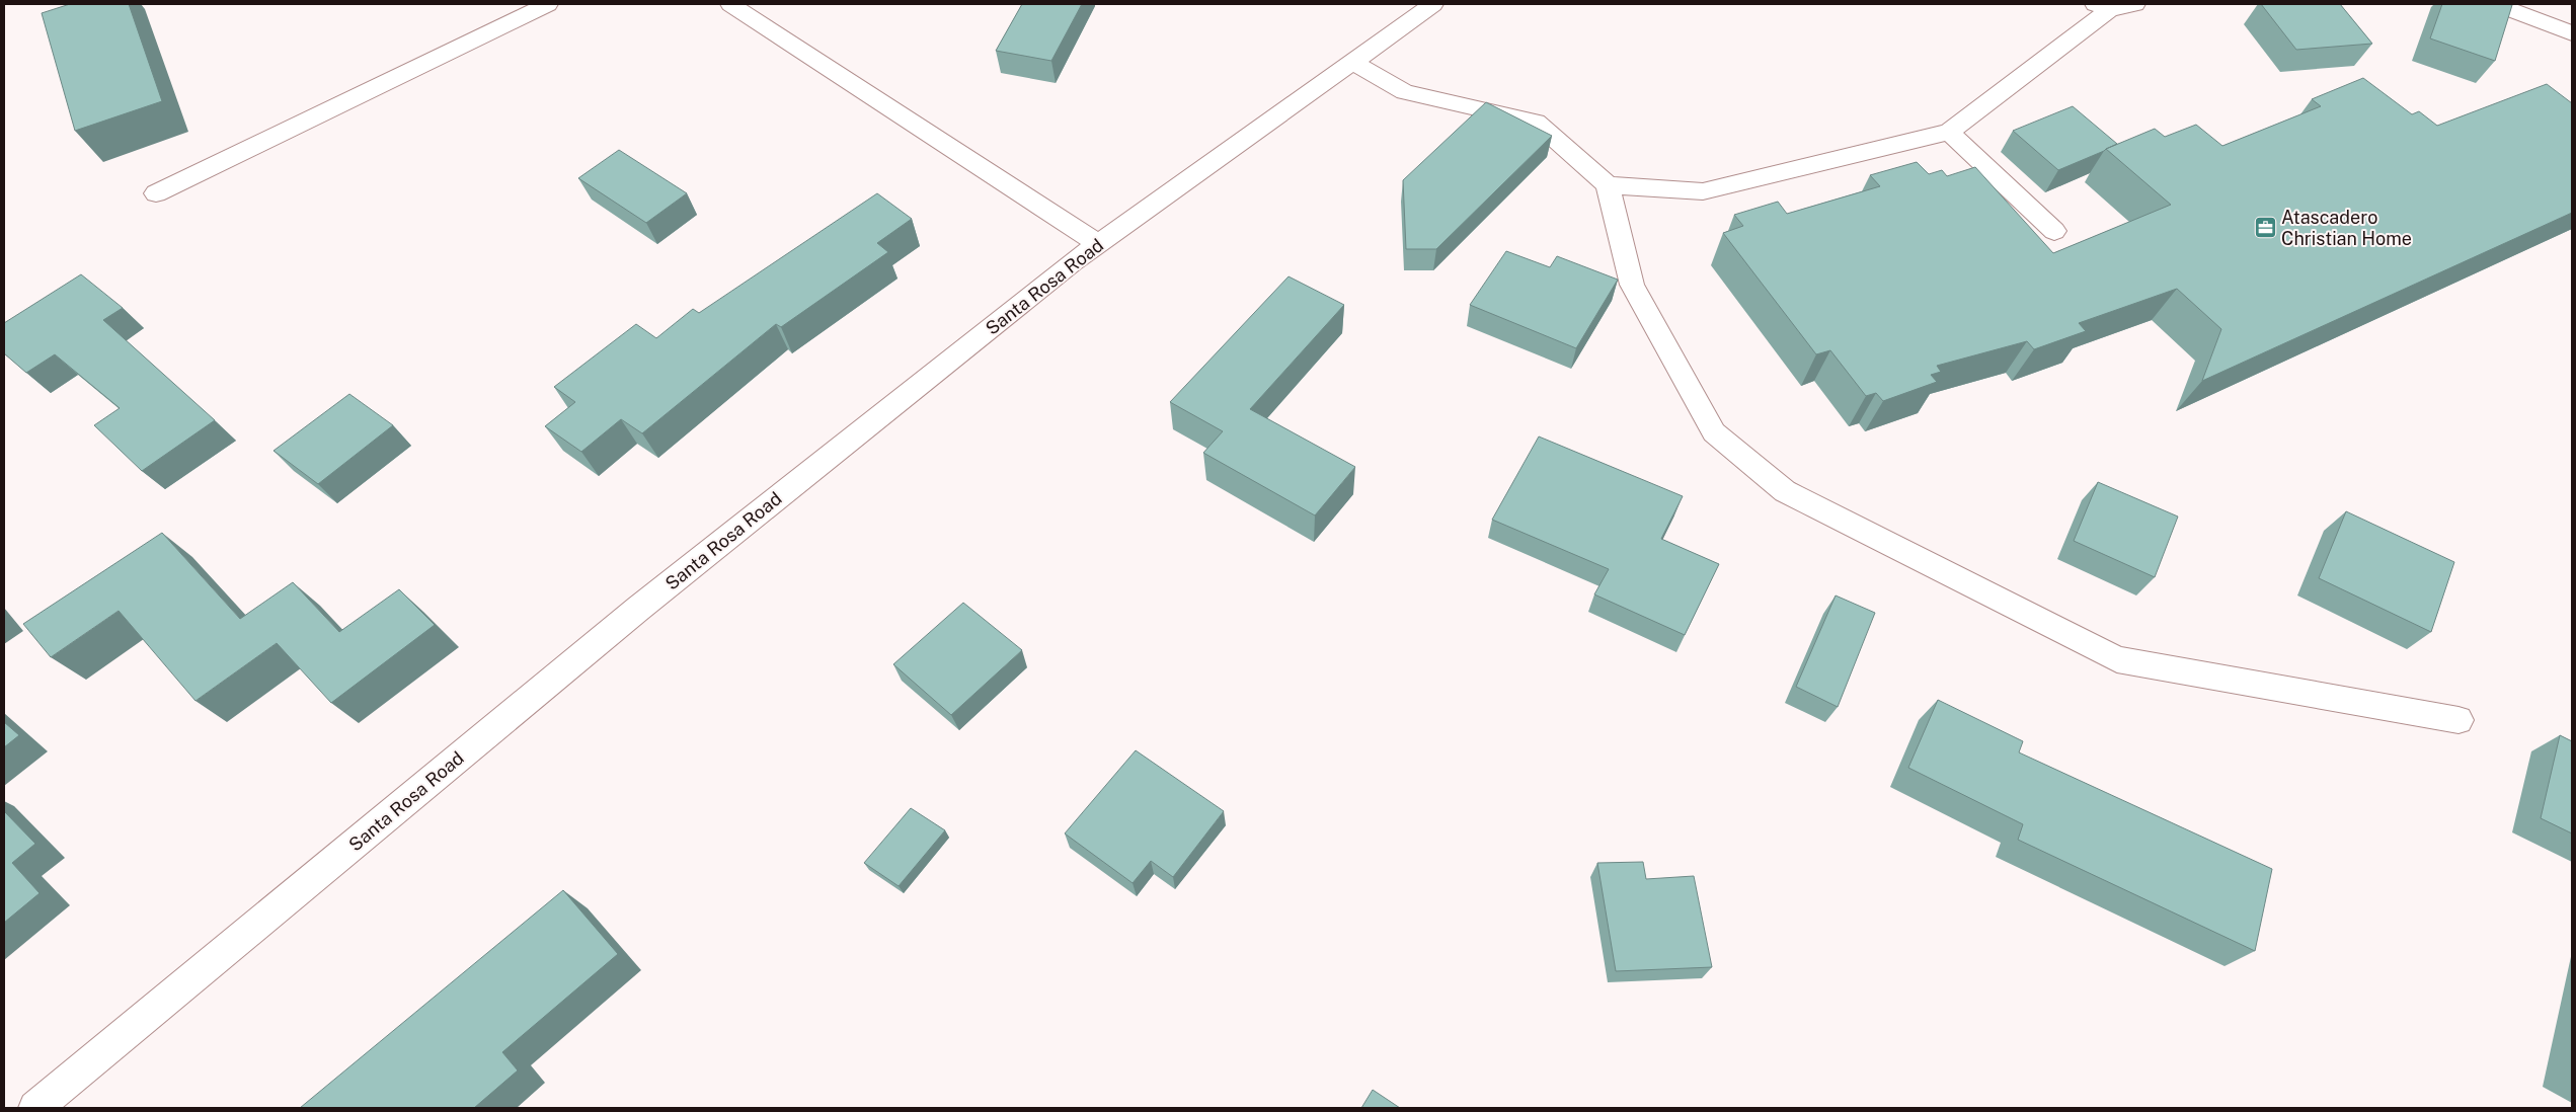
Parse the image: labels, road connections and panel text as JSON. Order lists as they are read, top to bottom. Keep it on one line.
{"streets":{"street":["Santa Rosa Road"]},"places":{"office":["Atascadero Christian Home"]}}
